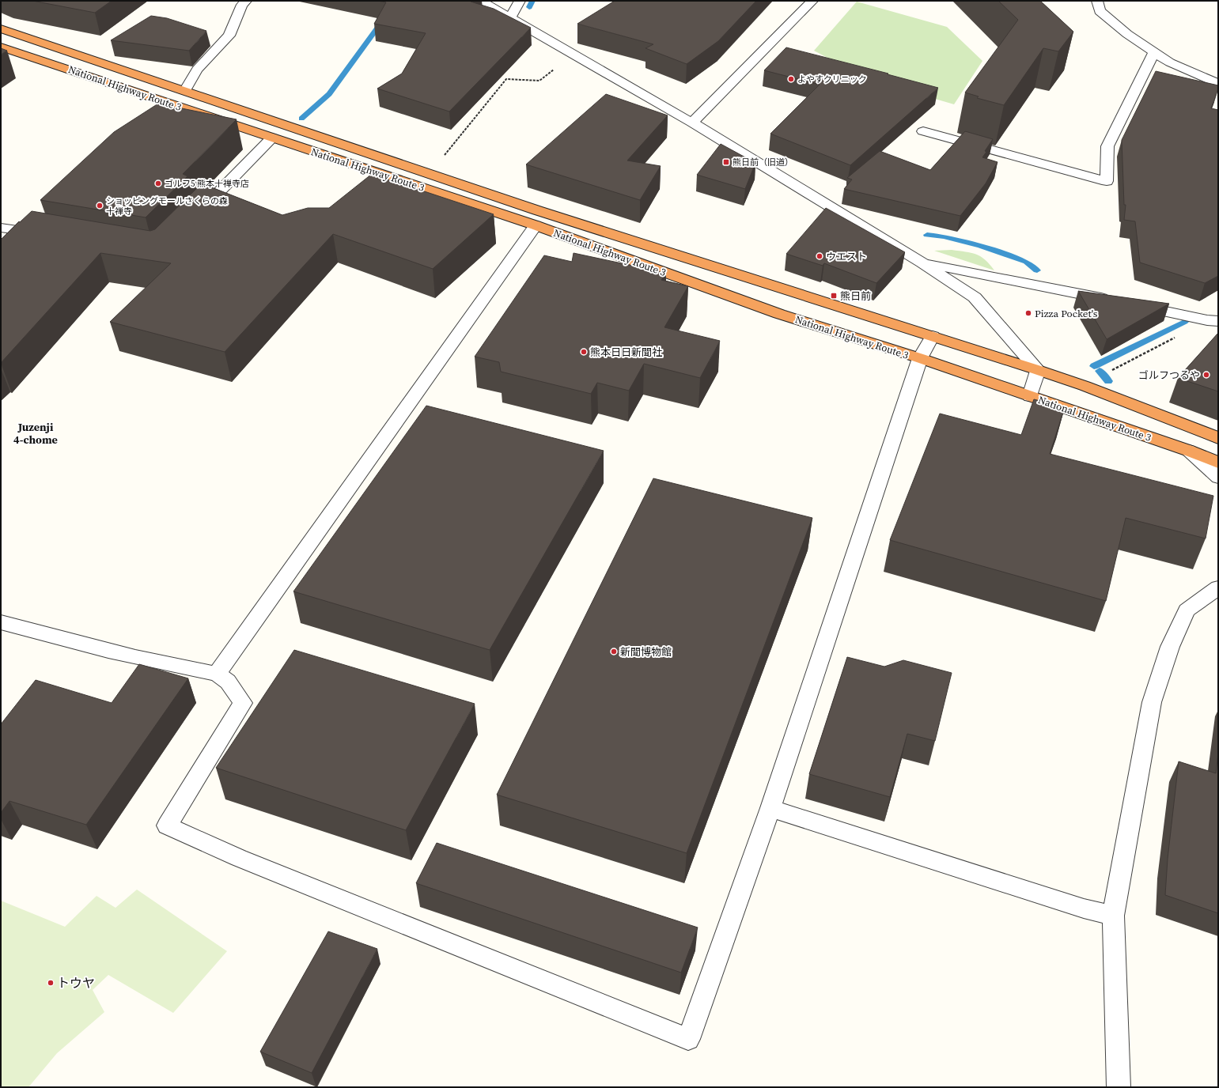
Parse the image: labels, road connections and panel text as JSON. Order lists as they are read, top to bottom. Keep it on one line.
{"streets":{"highway":["National Highway Route 3"]},"districts":["Juzenji 4-chome"],"places":{"other":["よやすクリニック","ゴルフ5 熊本十禅寺店","ショッピングモールさくらの森 十禅寺","ウエスト","Pizza Pocket's","熊本日日新聞社","ゴルフつるや","新聞博物館","トウヤ"],"transit":["熊日前（旧道）","熊日前"]}}
